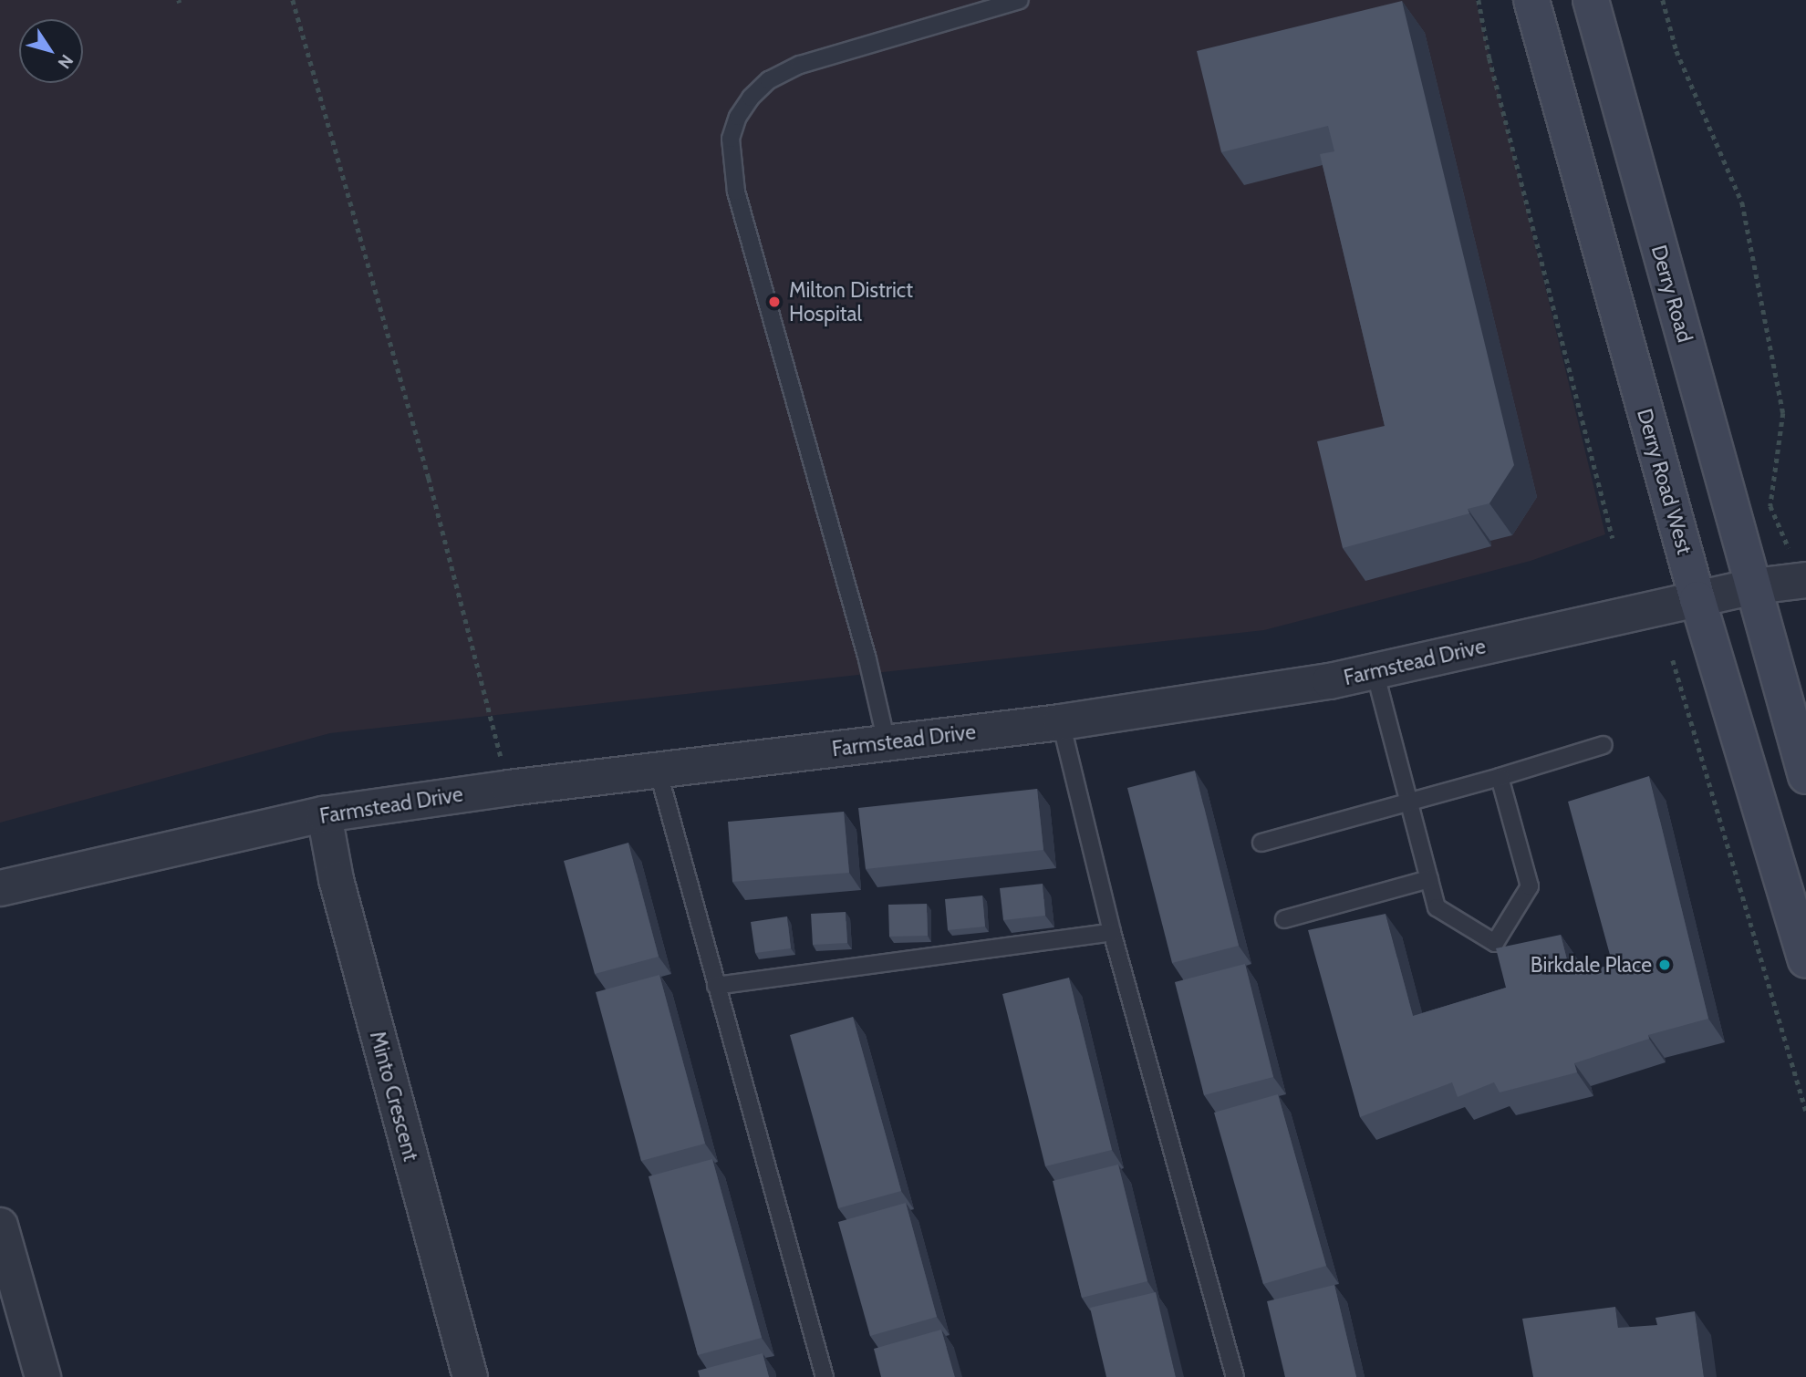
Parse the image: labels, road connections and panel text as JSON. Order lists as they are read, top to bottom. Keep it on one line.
{"streets":{"main road":["Derry Road","Derry Road West"],"street":["Farmstead Drive","Minto Crescent"]},"crossings":[["Derry Road","Farmstead Drive"],["Derry Road West","Farmstead Drive"],["Farmstead Drive","Minto Crescent"]],"places":["Milton District Hospital","Birkdale Place"],"north":"bottom right"}
